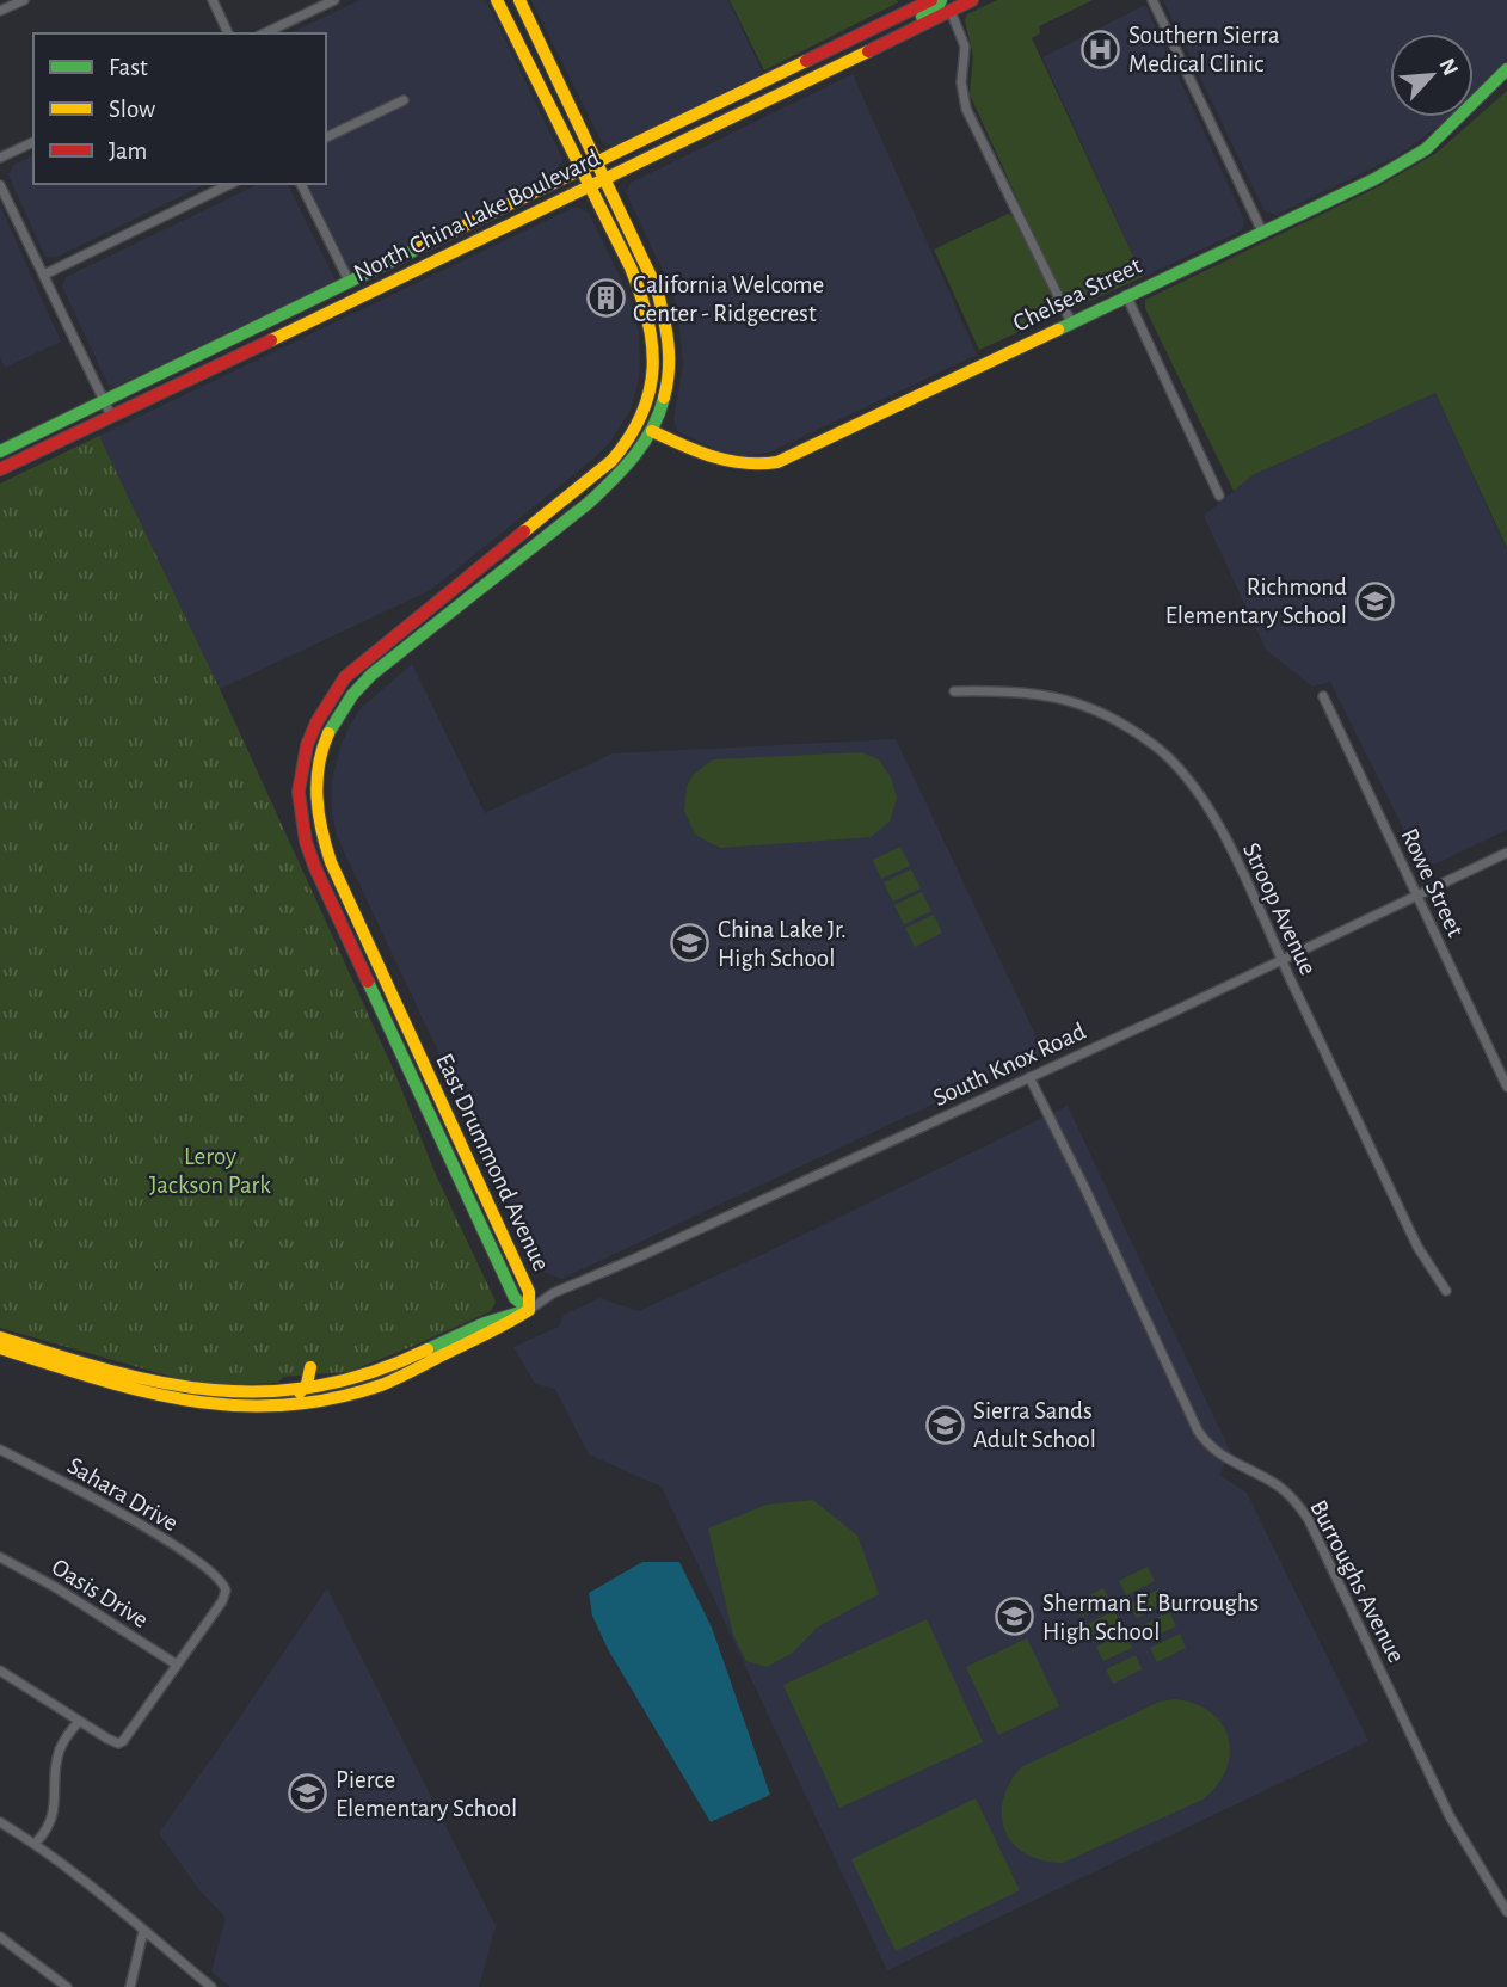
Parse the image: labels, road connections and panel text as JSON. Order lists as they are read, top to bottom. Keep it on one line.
{"streets":{"street":["North China Lake Boulevard","Chelsea Street","Rowe Street","Stroop Avenue","South Knox Road","East Drummond Avenue","Sahara Drive","Burroughs Avenue","Oasis Drive"]},"crossings":[["North China Lake Boulevard","East Drummond Avenue"],["Chelsea Street","East Drummond Avenue"],["Rowe Street","South Knox Road"],["Stroop Avenue","South Knox Road"],["South Knox Road","East Drummond Avenue"],["South Knox Road","Burroughs Avenue"],["Sahara Drive","Oasis Drive"]],"parks":["Leroy Jackson Park"],"places":{"hospital":["Southern Sierra Medical Clinic"],"building":["California Welcome Center - Ridgecrest"],"school or university":["Richmond Elementary School","China Lake Jr. High School","Sierra Sands Adult School","Sherman E. Burroughs High School","Pierce Elementary School"]},"legend":["Fast","Slow","Jam"],"north":"top right"}
